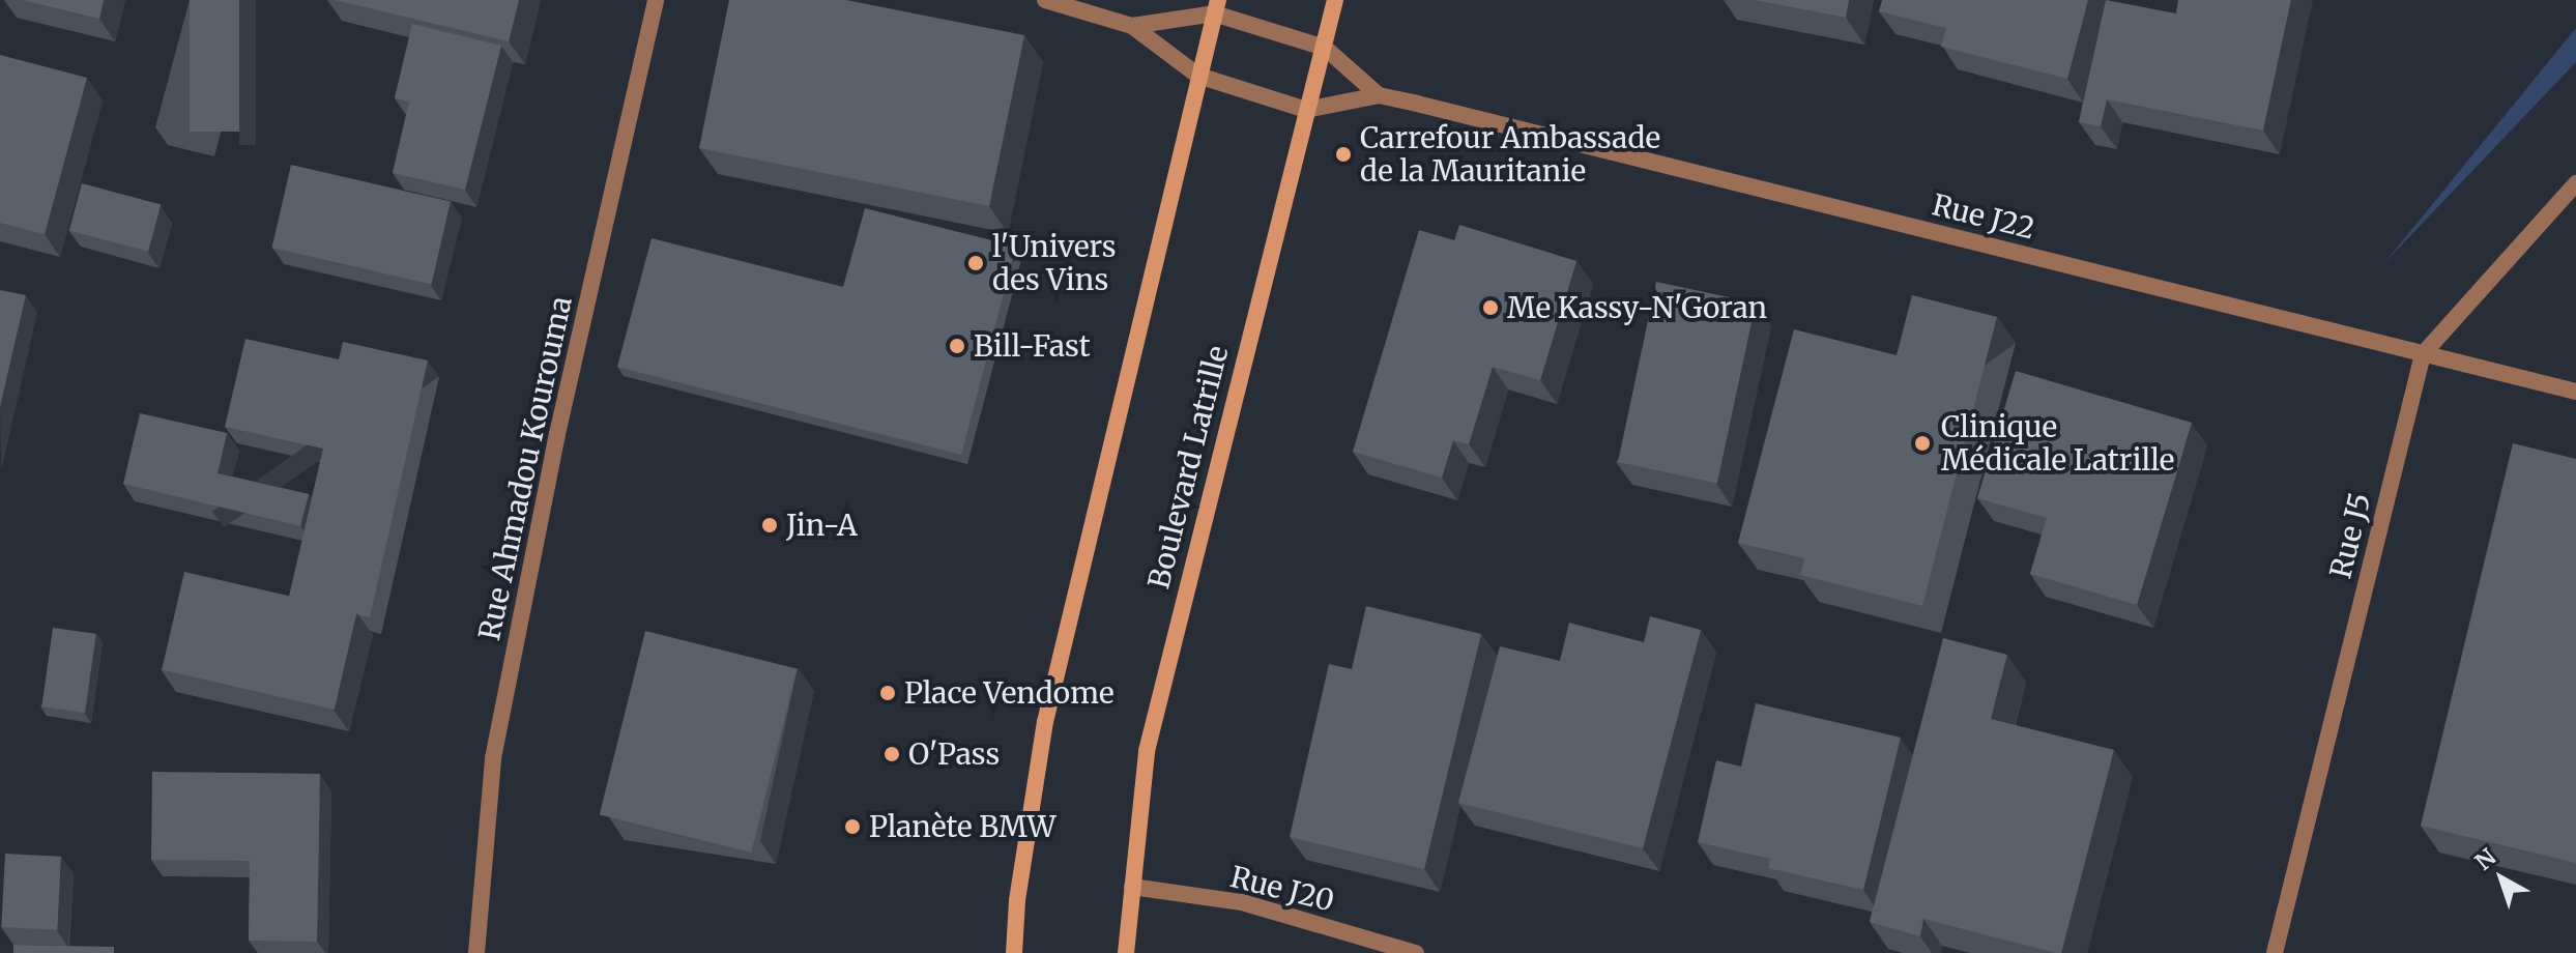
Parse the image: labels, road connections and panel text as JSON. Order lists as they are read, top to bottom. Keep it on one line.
{"streets":{"main road":["Boulevard Latrille"],"street":["Rue J22","Rue Ahmadou Kourouma","Rue J5","Rue J20"]},"crossings":[["Rue J22","Boulevard Latrille"],["Rue J22","Rue J5"],["Boulevard Latrille","Rue J20"]],"places":["Carrefour Ambassade de la Mauritanie","l'Univers des Vins","Me Kassy-N'Goran","Bill-Fast","Clinique Médicale Latrille","Jin-A","Place Vendome","O'Pass","Planète BMW"],"north":"top left"}
